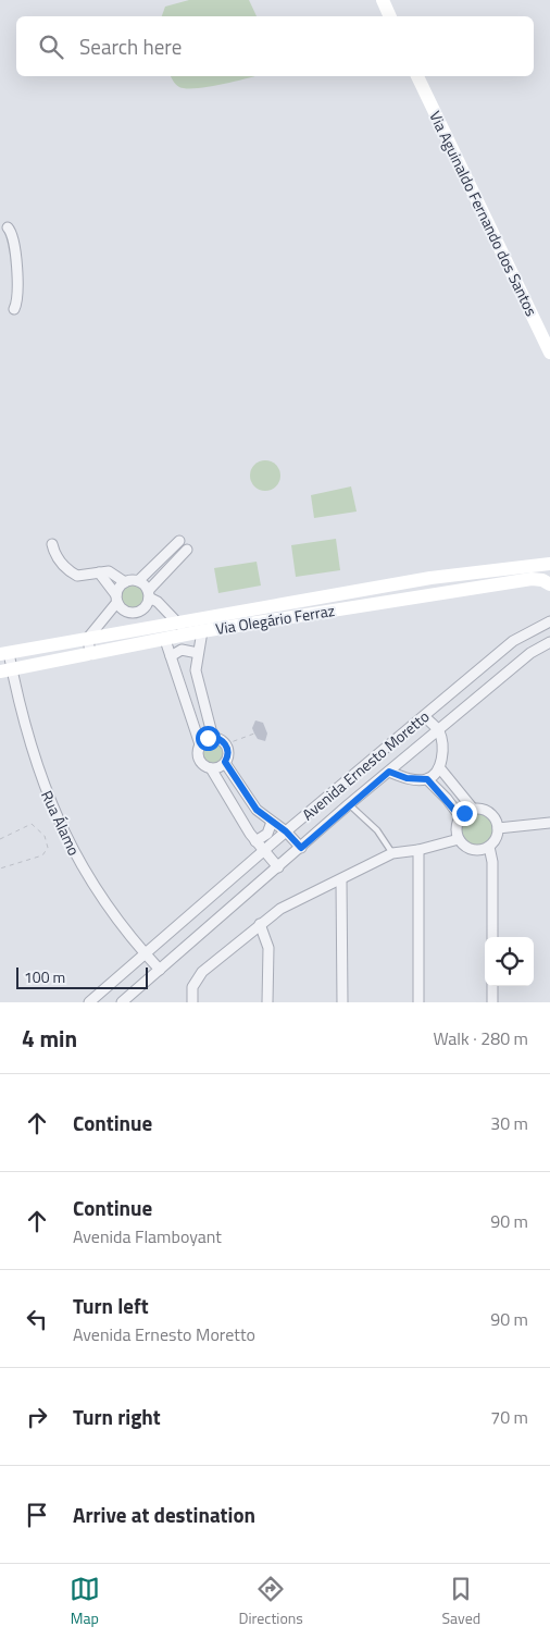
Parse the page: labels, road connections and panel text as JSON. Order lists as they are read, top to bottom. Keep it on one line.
{"streets":{"main road":["Via Aguinaldo Fernando dos Santos","Via Olegário Ferraz"],"street":["Avenida Ernesto Moretto","Rua Álamo"]},"crossings":[["Via Olegário Ferraz","Rua Álamo"],["Avenida Ernesto Moretto","Rua Álamo"]],"scale_bar":"100 m","page":{"search":"Search here","scale":"100 m","heading":["4 min","Walk · 280 m"],"list":[["Continue","30 m"],["Continue","Avenida Flamboyant","90 m"],["Turn left","Avenida Ernesto Moretto","90 m"],["Turn right","70 m"],"Arrive at destination"],"nav":["Map","Directions","Saved"]}}
